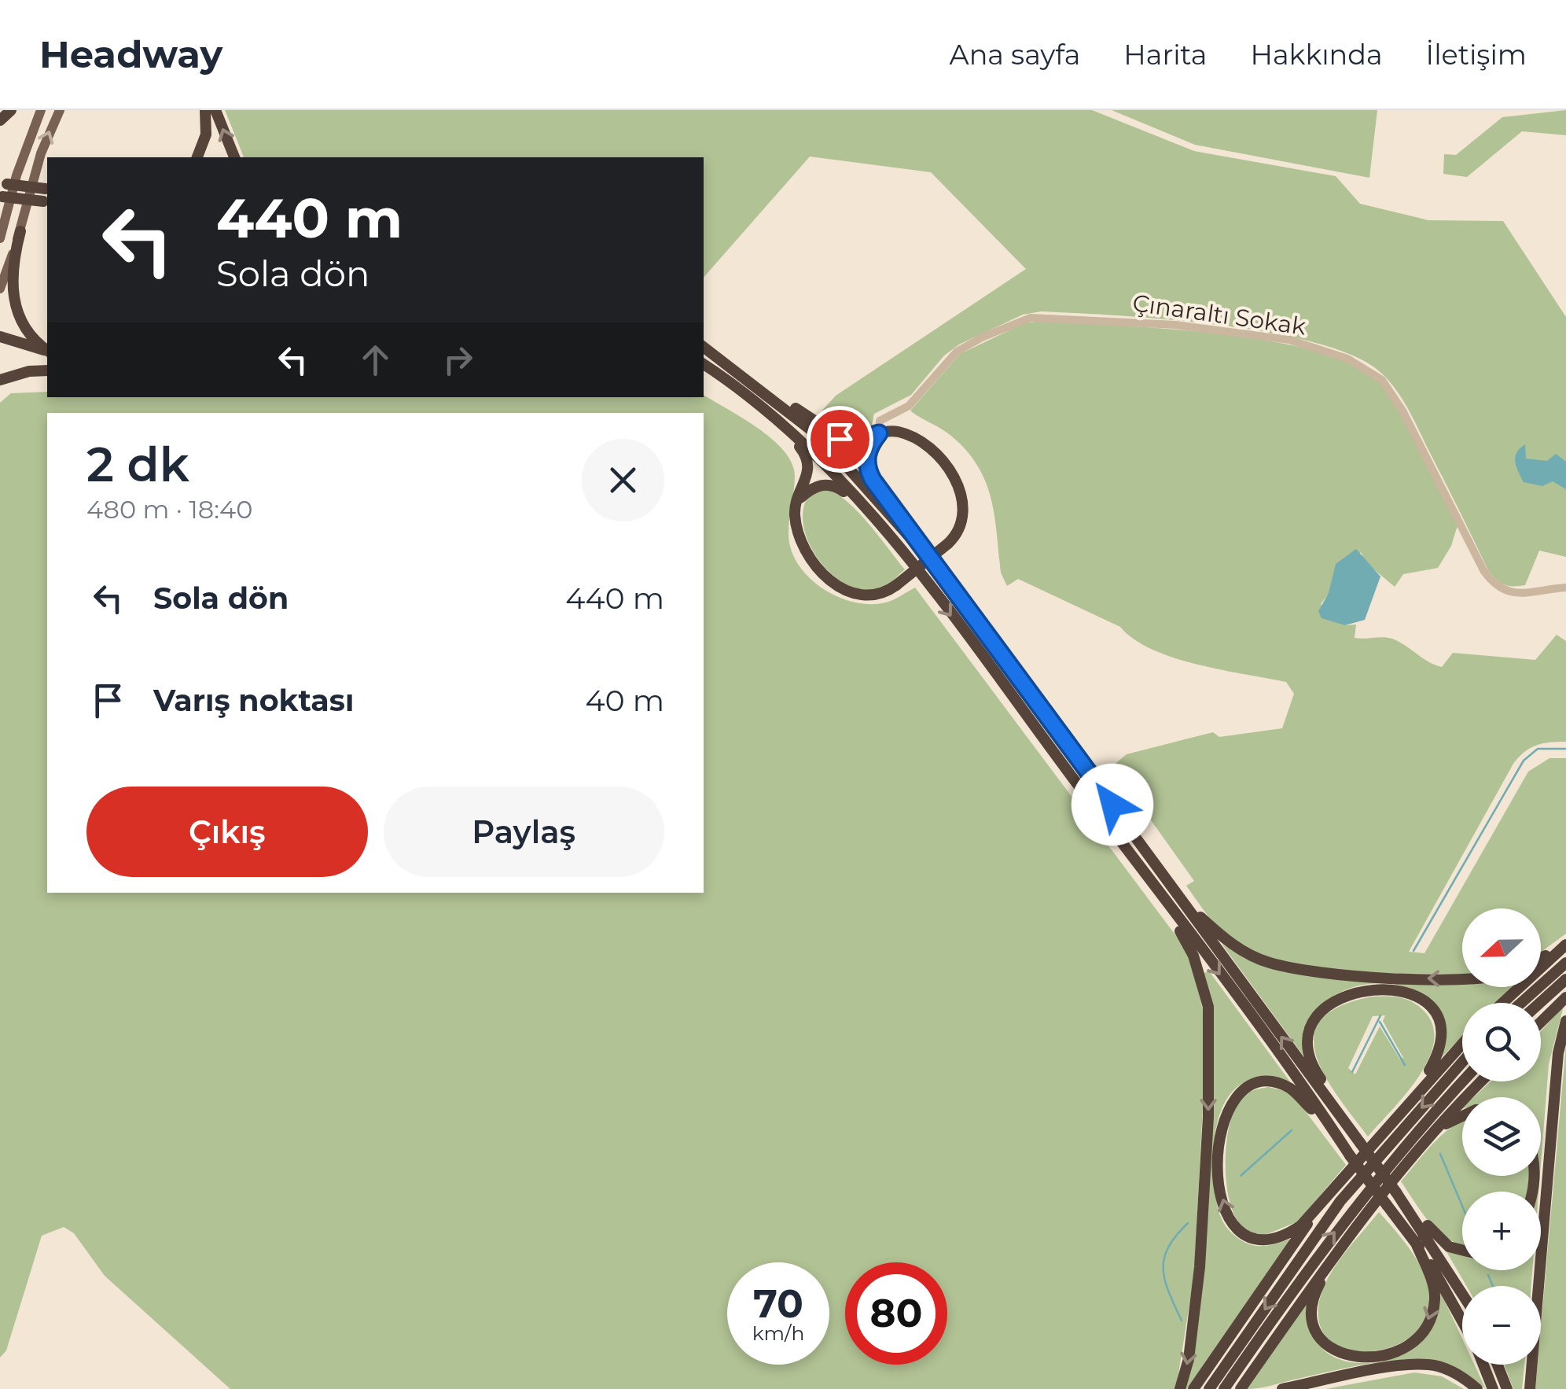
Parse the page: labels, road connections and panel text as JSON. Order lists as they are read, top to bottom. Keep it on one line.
{"streets":{"street":["Çınaraltı Sokak"]},"north":"left","page":{"header":"Headway","nav":["Ana sayfa","Harita","Hakkında","İletişim"],"turn":["440 m","Sola dön"],"heading":["2 dk","480 m · 18:40"],"list":[{"name":"Sola dön","value":"440 m"},{"name":"Varış noktası","value":"40 m"}],"buttons":["Çıkış","Paylaş"],"map_buttons":["+","−"],"speed":"70 km/h","limit":"80"}}
